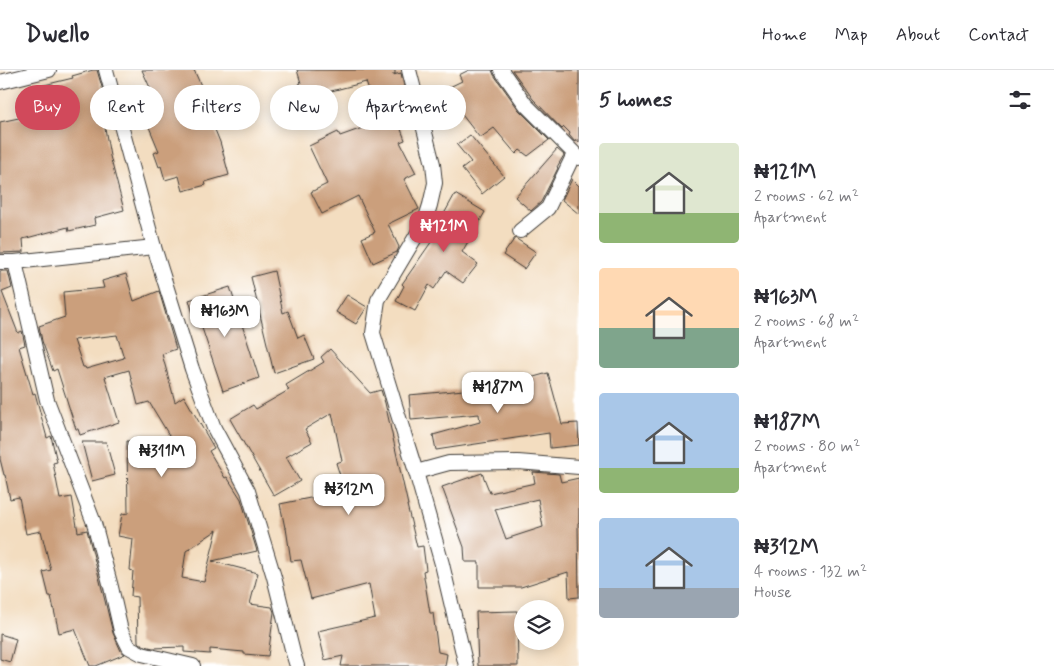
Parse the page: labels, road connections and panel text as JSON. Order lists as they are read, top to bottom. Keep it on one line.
{"page":{"header":"Dwello","nav":["Home","Map","About","Contact"],"heading":"5 homes","chip":["Buy","Rent","Filters","New","Apartment"],"list":[{"name":"₦121M","note":"2 rooms · 62 m² · Apartment"},{"name":"₦163M","note":"2 rooms · 68 m² · Apartment"},{"name":"₦187M","note":"2 rooms · 80 m² · Apartment"},{"name":"₦312M","note":"4 rooms · 132 m² · House"}],"price":["₦121M","₦163M","₦187M","₦311M","₦312M"]}}
